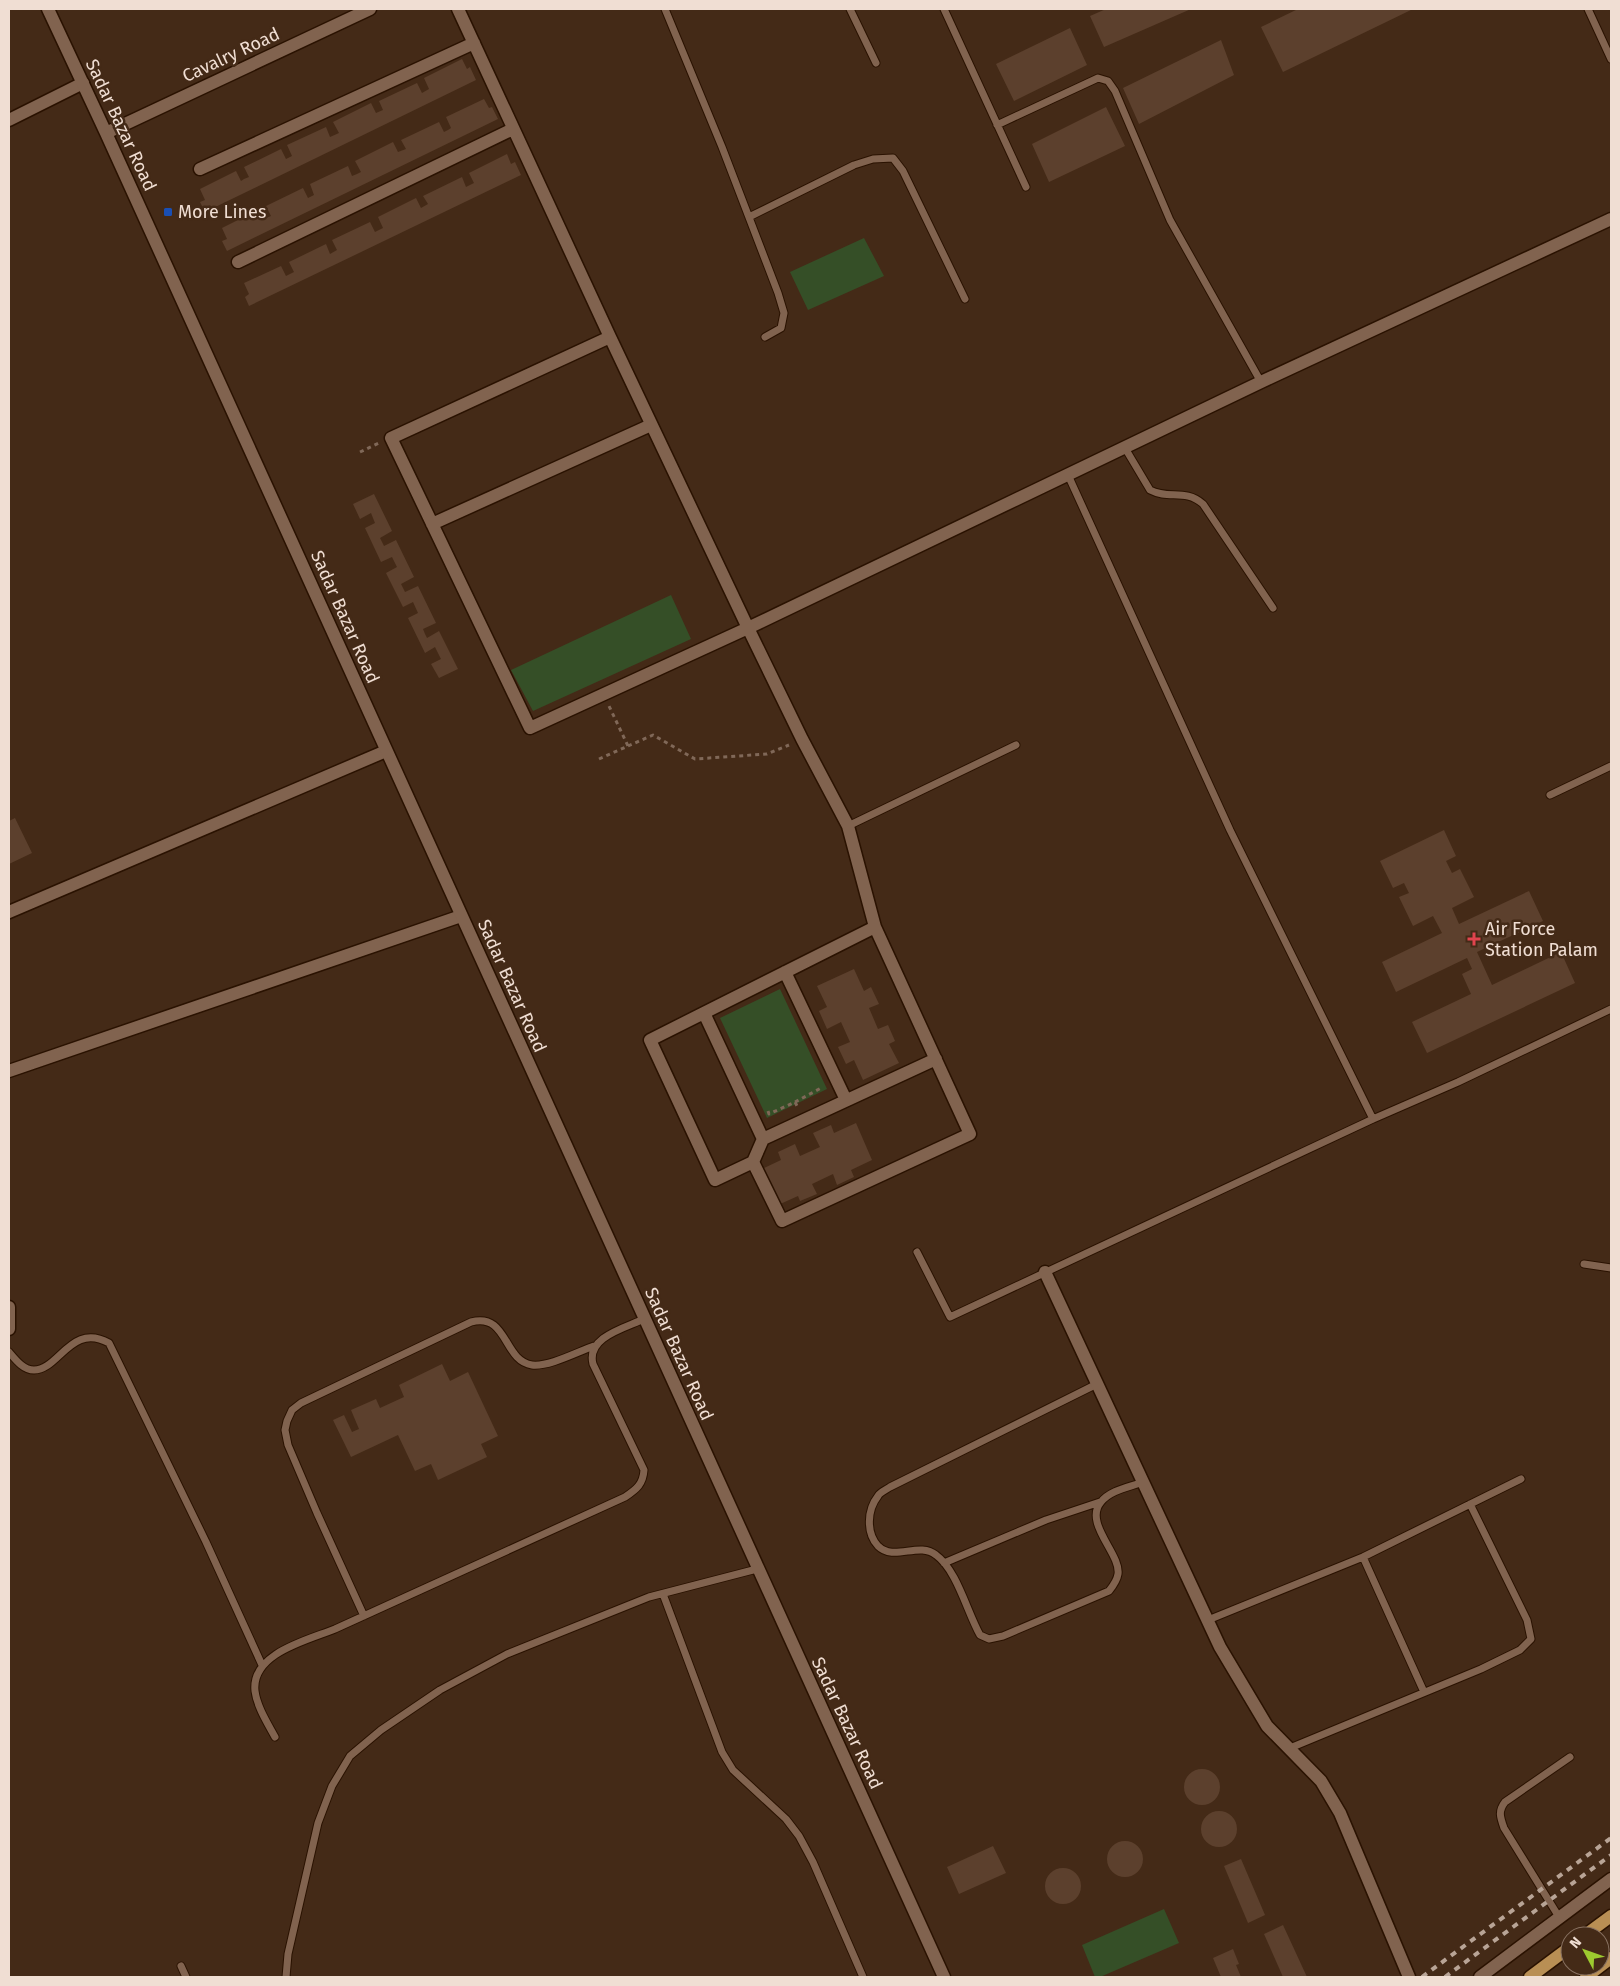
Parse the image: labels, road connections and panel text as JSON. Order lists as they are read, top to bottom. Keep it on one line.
{"streets":{"street":["Cavalry Road","Sadar Bazar Road"]},"crossings":[["Cavalry Road","Sadar Bazar Road"]],"places":{"transit":["More Lines"],"health":["Air Force Station Palam"]},"north":"top left"}
